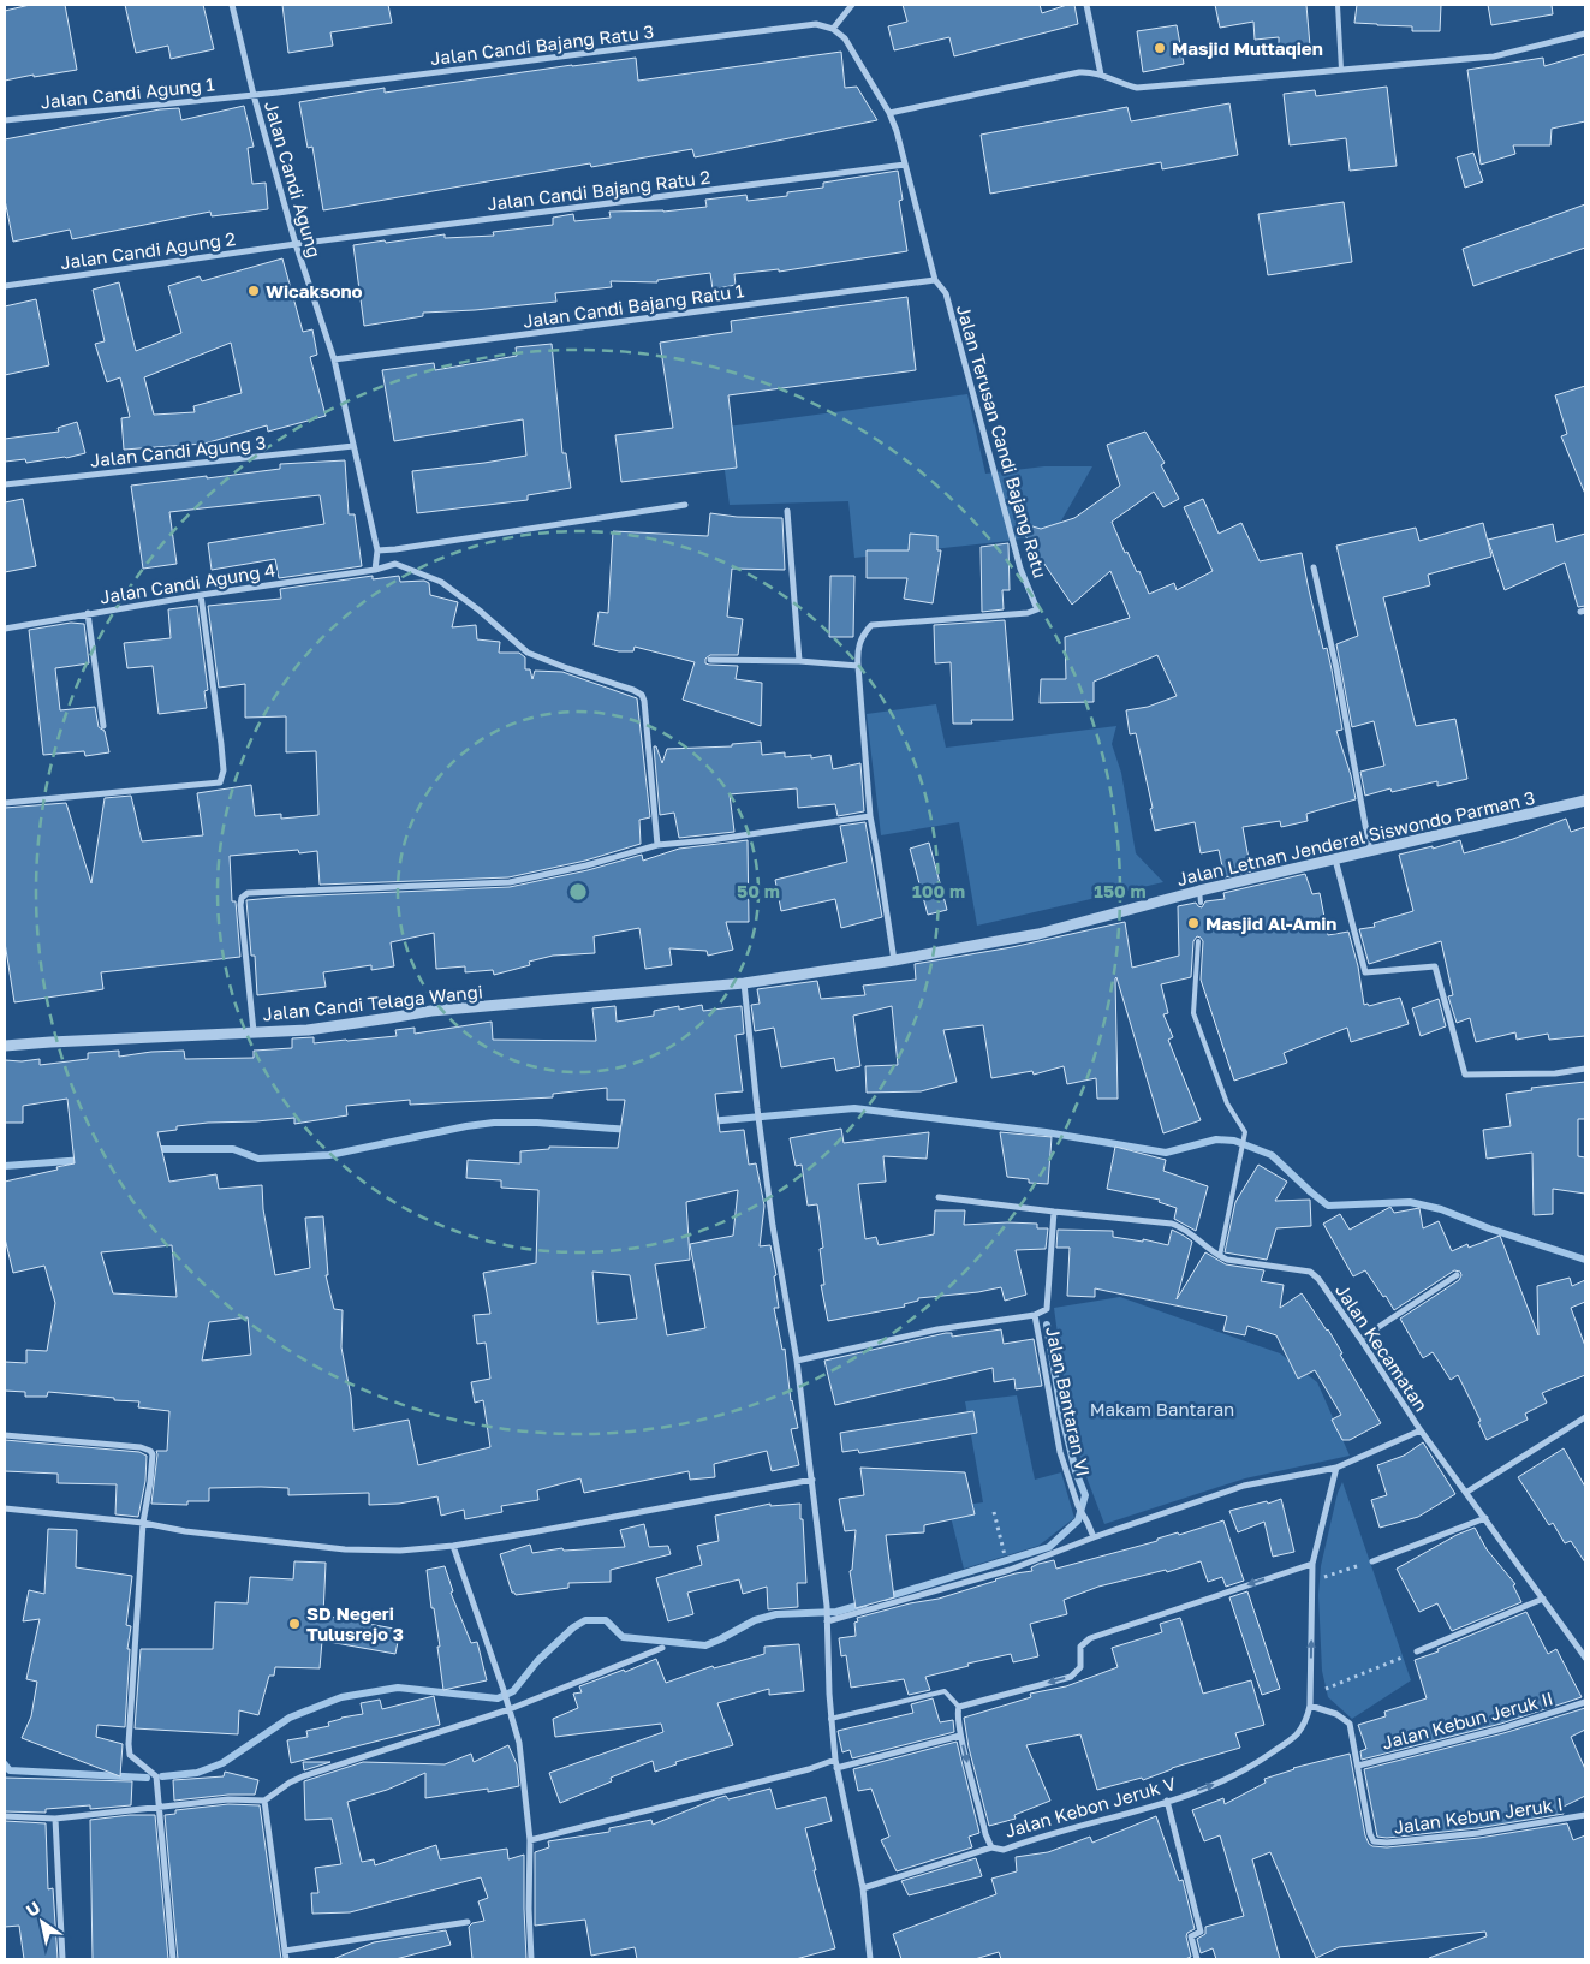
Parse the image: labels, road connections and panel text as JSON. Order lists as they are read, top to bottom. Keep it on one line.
{"streets":{"street":["Jalan Candi Bajang Ratu 3","Jalan Candi Agung 1","Jalan Candi Agung","Jalan Candi Bajang Ratu 2","Jalan Candi Agung 2","Jalan Candi Bajang Ratu 1","Jalan Terusan Candi Bajang Ratu","Jalan Candi Agung 3","Jalan Candi Agung 4","Jalan Letnan Jenderal Siswondo Parman 3","Jalan Candi Telaga Wangi","Jalan Kecamatan","Jalan Bantaran VI","Jalan Kebun Jeruk II","Jalan Kebon Jeruk V","Jalan Kebun Jeruk I"]},"crossings":[["Jalan Candi Bajang Ratu 3","Jalan Candi Agung 1"],["Jalan Candi Bajang Ratu 3","Jalan Candi Agung"],["Jalan Candi Agung 1","Jalan Candi Agung"],["Jalan Candi Agung","Jalan Candi Bajang Ratu 2"],["Jalan Candi Agung","Jalan Candi Agung 2"],["Jalan Candi Agung","Jalan Candi Bajang Ratu 1"],["Jalan Candi Agung","Jalan Candi Agung 3"],["Jalan Candi Agung","Jalan Candi Agung 4"],["Jalan Candi Bajang Ratu 2","Jalan Candi Agung 2"],["Jalan Candi Bajang Ratu 1","Jalan Terusan Candi Bajang Ratu"],["Jalan Terusan Candi Bajang Ratu","Jalan Letnan Jenderal Siswondo Parman 3"],["Jalan Letnan Jenderal Siswondo Parman 3","Jalan Candi Telaga Wangi"],["Jalan Kecamatan","Jalan Bantaran VI"],["Jalan Kebun Jeruk II","Jalan Kebun Jeruk I"]],"parks":["Makam Bantaran"],"places":["Masjid Muttaqien","Wicaksono","Masjid Al-Amin","SD Negeri Tulusrejo 3"],"north":"top left","rings":["50 m","100 m","150 m"]}
